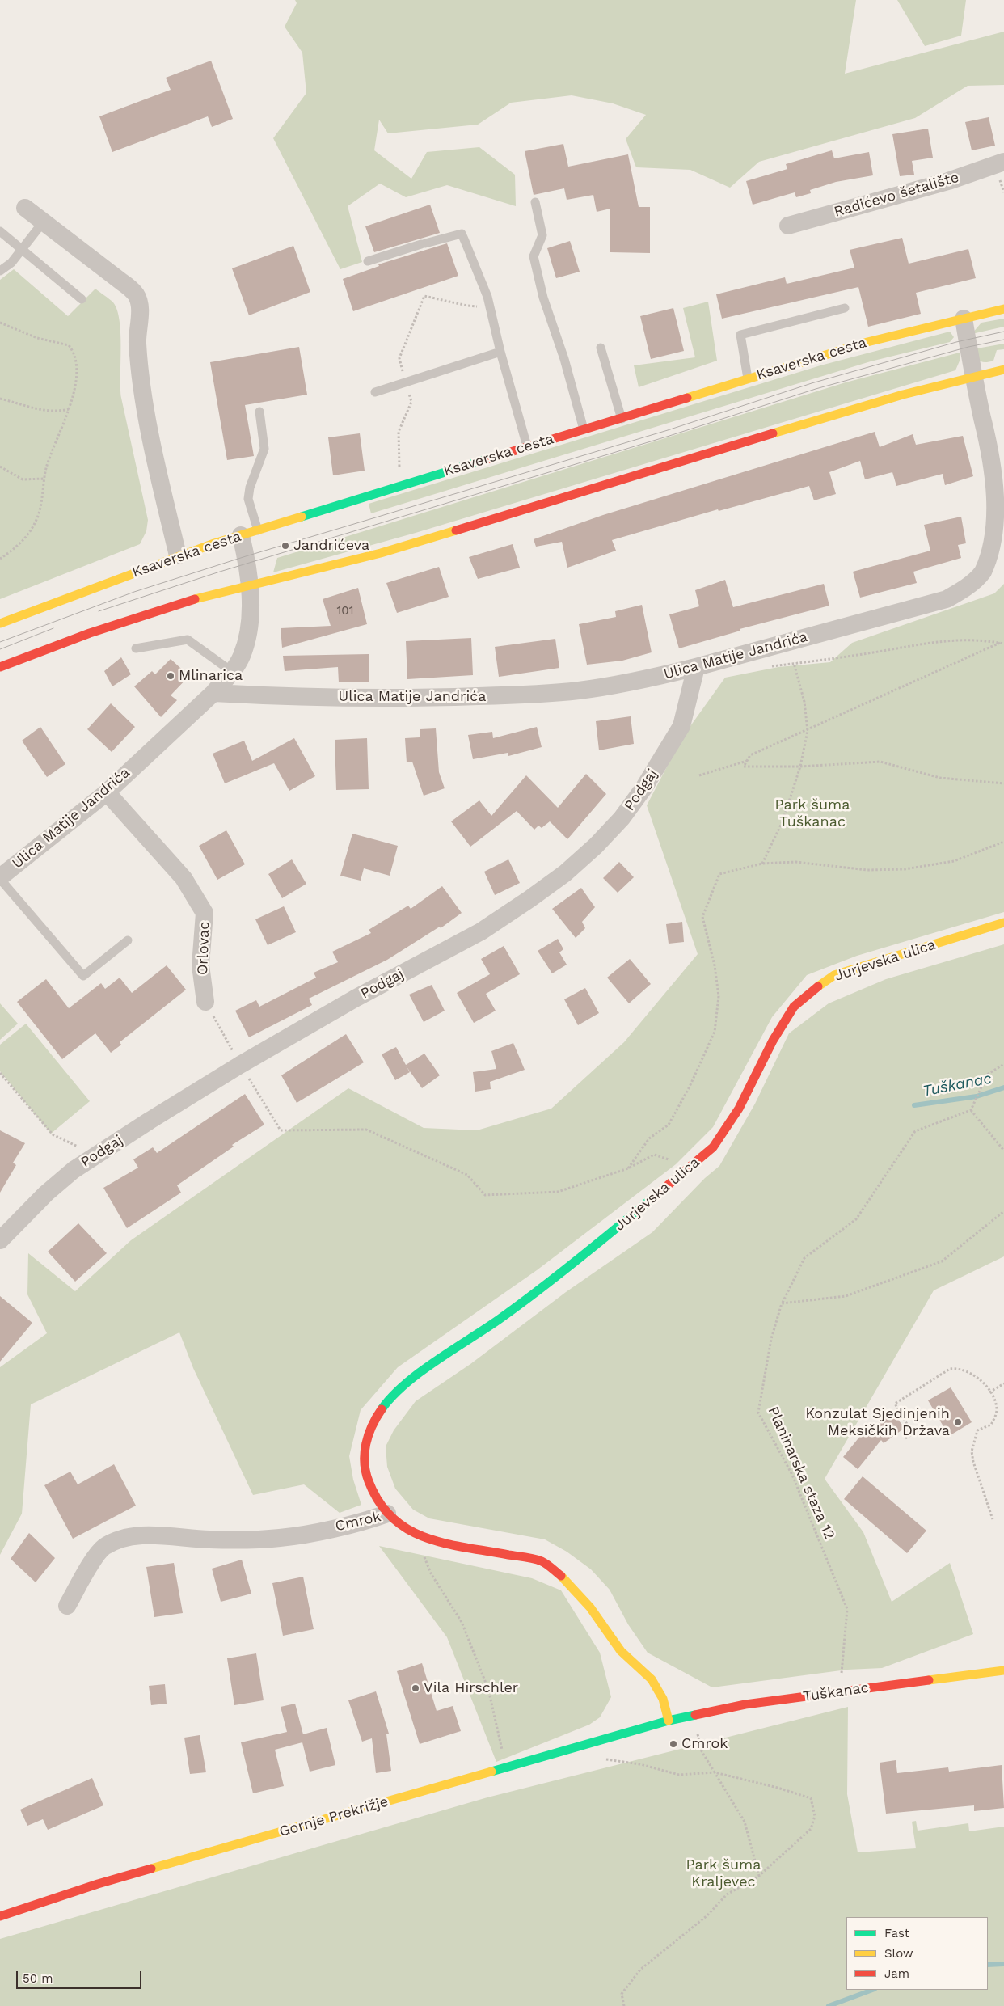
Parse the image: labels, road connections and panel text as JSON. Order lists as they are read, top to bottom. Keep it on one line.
{"streets":{"street":["Radićevo šetalište","Ksaverska cesta","Ulica Matije Jandrića","Podgaj","Orlovac","Jurjevska ulica","Cmrok","Tuškanac","Gornje Prekrižje"],"path":["Planinarska staza 12"]},"crossings":[["Ksaverska cesta","Ulica Matije Jandrića"],["Ulica Matije Jandrića","Podgaj"],["Ulica Matije Jandrića","Orlovac"],["Jurjevska ulica","Cmrok"],["Cmrok","Tuškanac"],["Cmrok","Gornje Prekrižje"],["Tuškanac","Gornje Prekrižje"]],"water":["Tuškanac"],"parks":["Park šuma Tuškanac","Park šuma Kraljevec"],"places":["Jandrićeva","Mlinarica","Konzulat Sjedinjenih Meksičkih Država","Vila Hirschler","Cmrok"],"house_numbers":["101"],"legend":["Fast","Slow","Jam"],"scale_bar":"50 m"}
